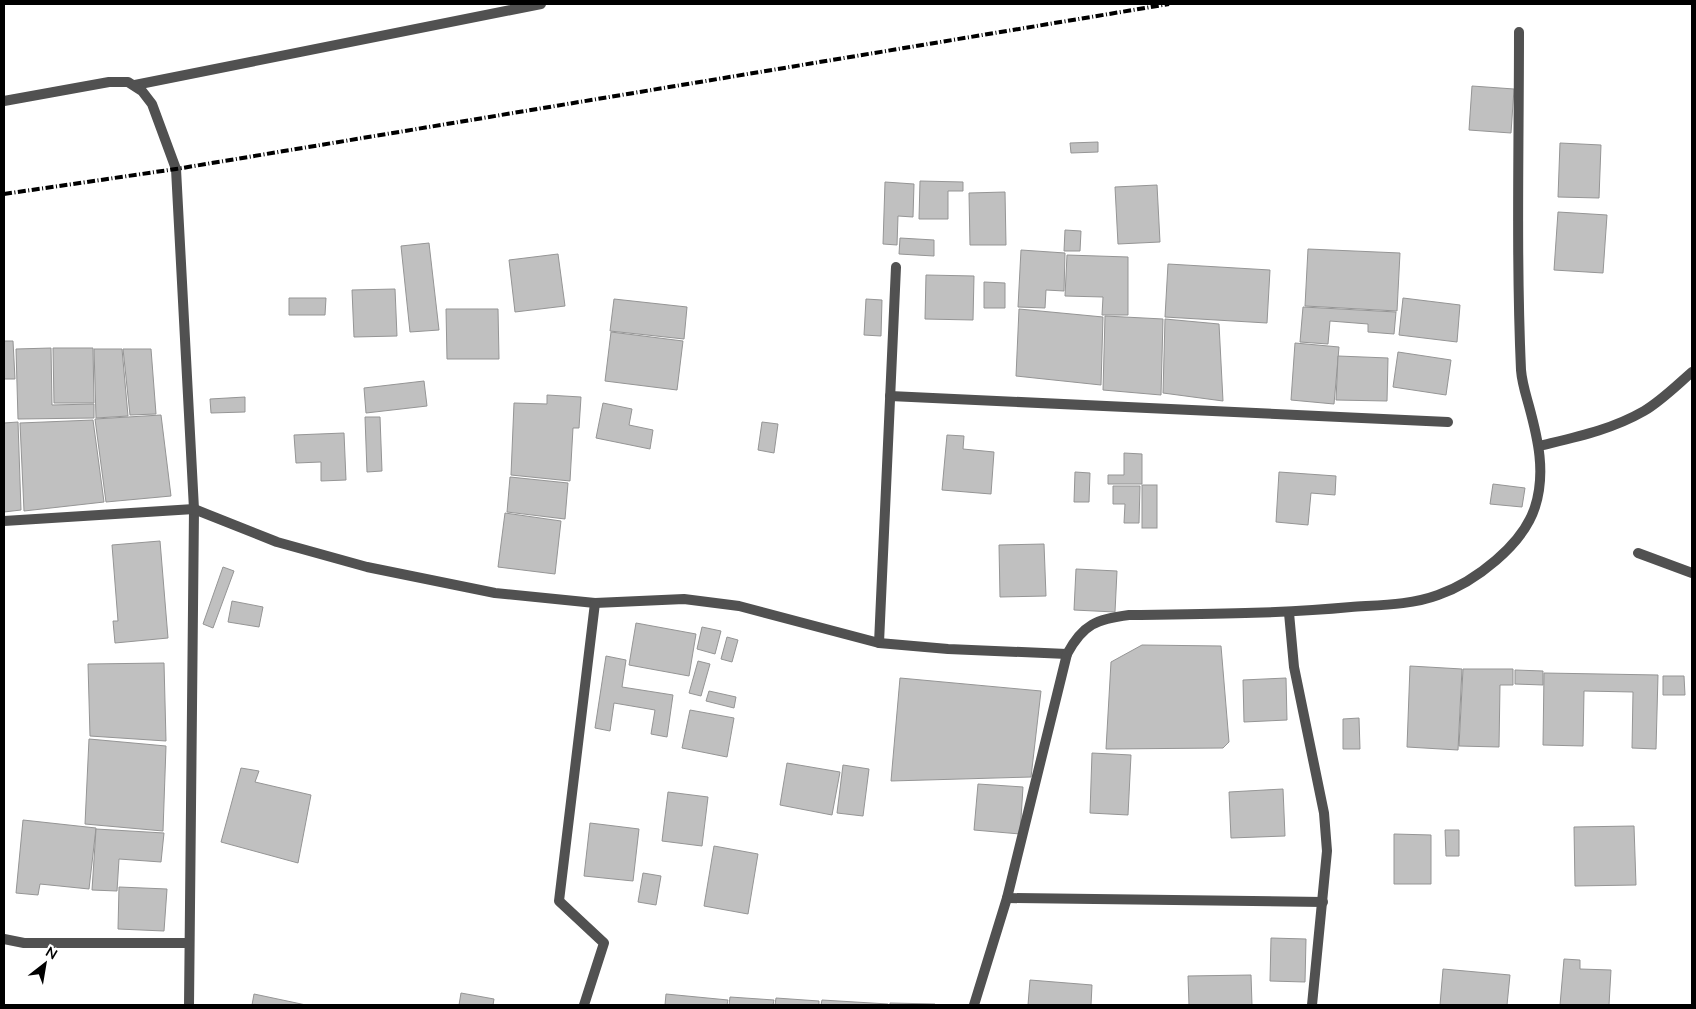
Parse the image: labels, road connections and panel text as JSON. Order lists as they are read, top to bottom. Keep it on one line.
{"north":"top right"}
